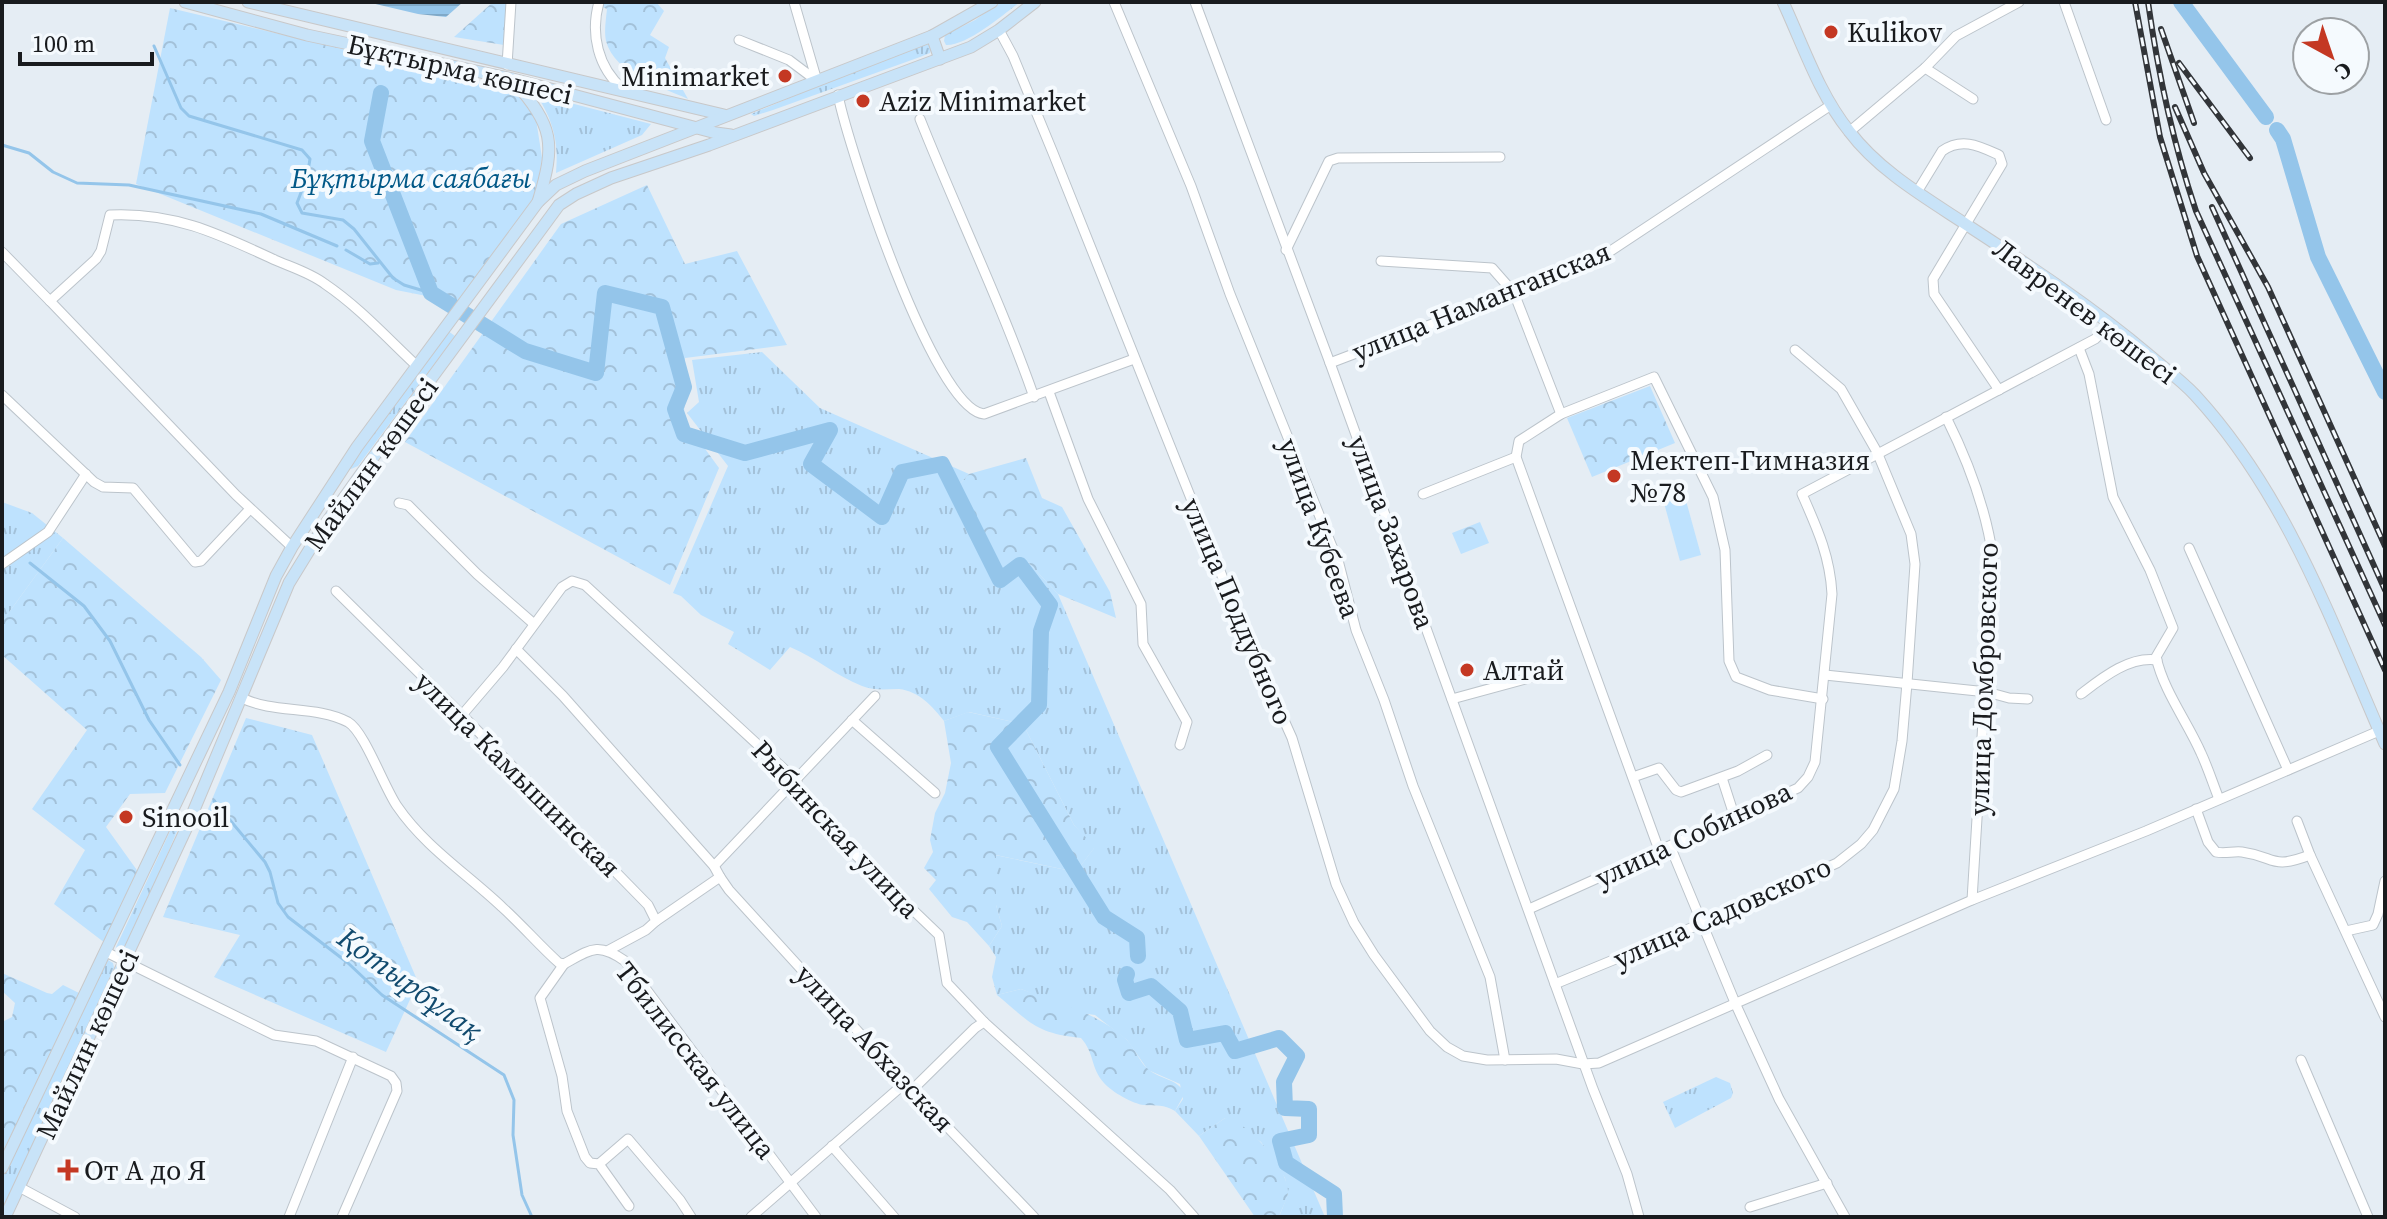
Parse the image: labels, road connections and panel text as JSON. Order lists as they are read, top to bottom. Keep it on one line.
{"streets":{"main road":["Бұқтырма көшесі","Лавренев көшесі","Майлин көшесі"],"street":["улица Наманганская","улица Кубеева","улица Захарова","улица Поддубного","улица Домбровского","улица Камышинская","Рыбинская улица","улица Собинова","улица Садовского","улица Абхазская","Тбилисская улица"]},"crossings":[["Бұқтырма көшесі","Майлин көшесі"],["улица Наманганская","Лавренев көшесі"],["улица Наманганская","улица Захарова"],["Майлин көшесі","улица Поддубного"],["улица Кубеева","улица Поддубного"],["улица Захарова","улица Поддубного"],["улица Захарова","улица Собинова"],["улица Захарова","улица Садовского"],["улица Камышинская","Рыбинская улица"],["Рыбинская улица","улица Абхазская"],["улица Собинова","улица Садовского"]],"water":["Қотырбұлақ"],"parks":["Бұқтырма саябағы"],"places":{"other":["Kulikov","Minimarket","Aziz Minimarket","Мектеп-Гимназия №78","Алтай","Sinooil"],"health":["От А до Я"]},"scale_bar":"100 m","north":"bottom right"}
